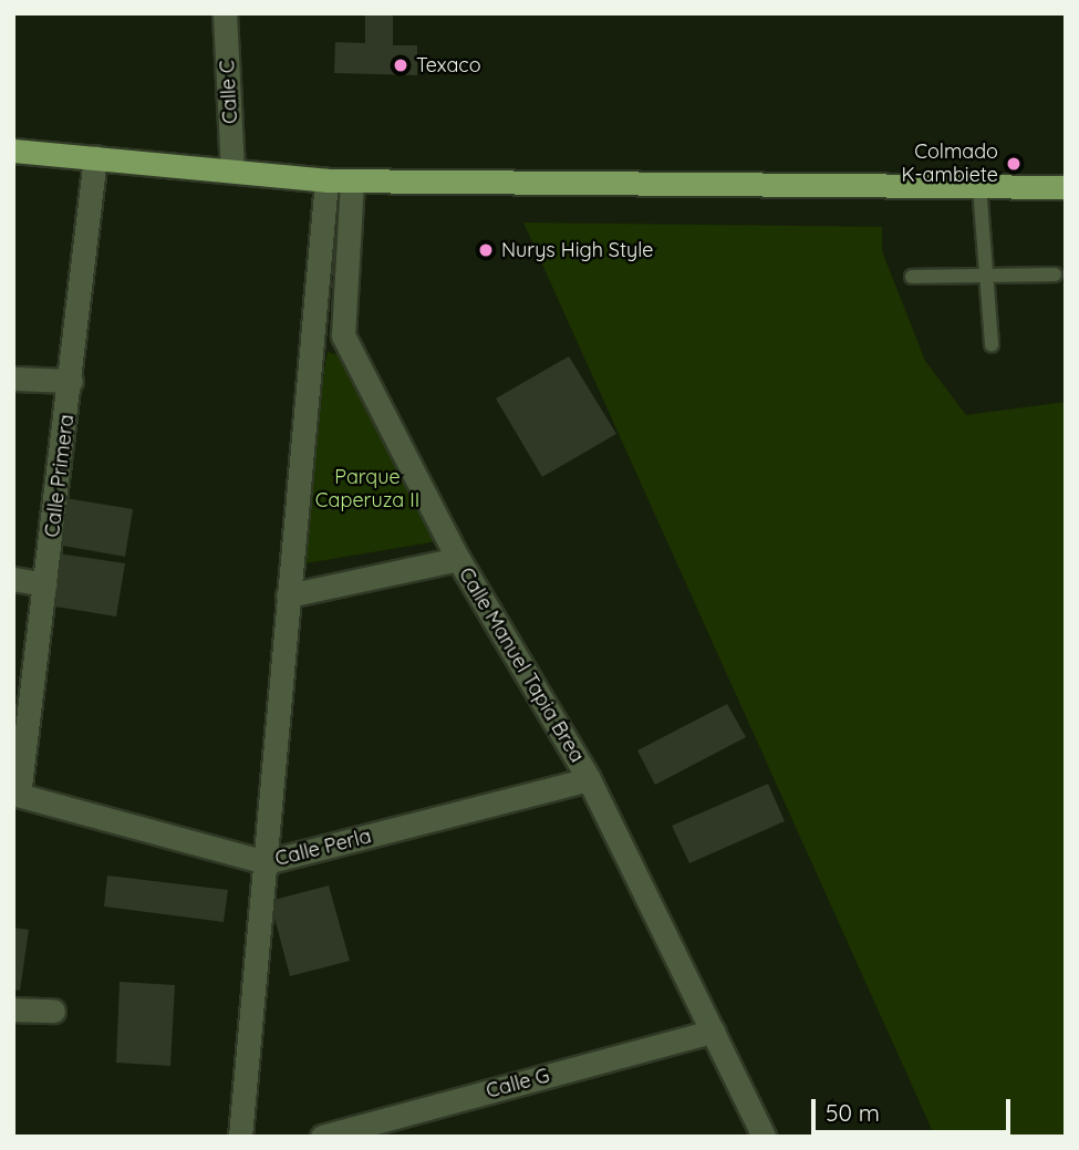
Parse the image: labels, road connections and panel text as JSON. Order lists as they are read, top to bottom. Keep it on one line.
{"streets":{"street":["Calle C","Calle Primera","Calle Manuel Tapia Brea","Calle Perla","Calle G"]},"crossings":[["Calle Primera","Calle Perla"],["Calle Manuel Tapia Brea","Calle Perla"],["Calle Manuel Tapia Brea","Calle G"]],"parks":["Parque Caperuza II"],"places":["Texaco","Colmado K-ambiete","Nurys High Style"],"scale_bar":"50 m"}
